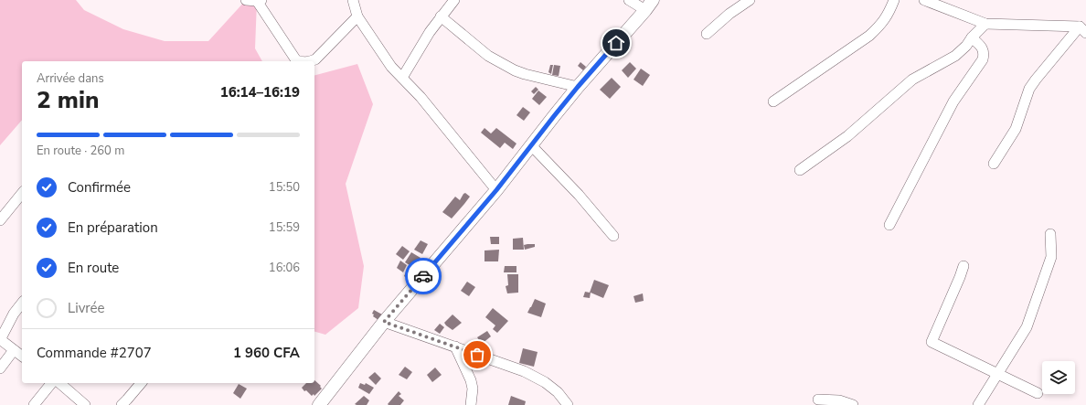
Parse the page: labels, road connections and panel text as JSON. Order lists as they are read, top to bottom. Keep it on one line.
{"page":{"heading":["2 min","Arrivée dans","16:14–16:19"],"panel":["Commande #2707","1 960 CFA"],"bar":"En route · 260 m","list":[["Confirmée","15:50"],["En préparation","15:59"],["En route","16:06"],"Livrée"]}}
